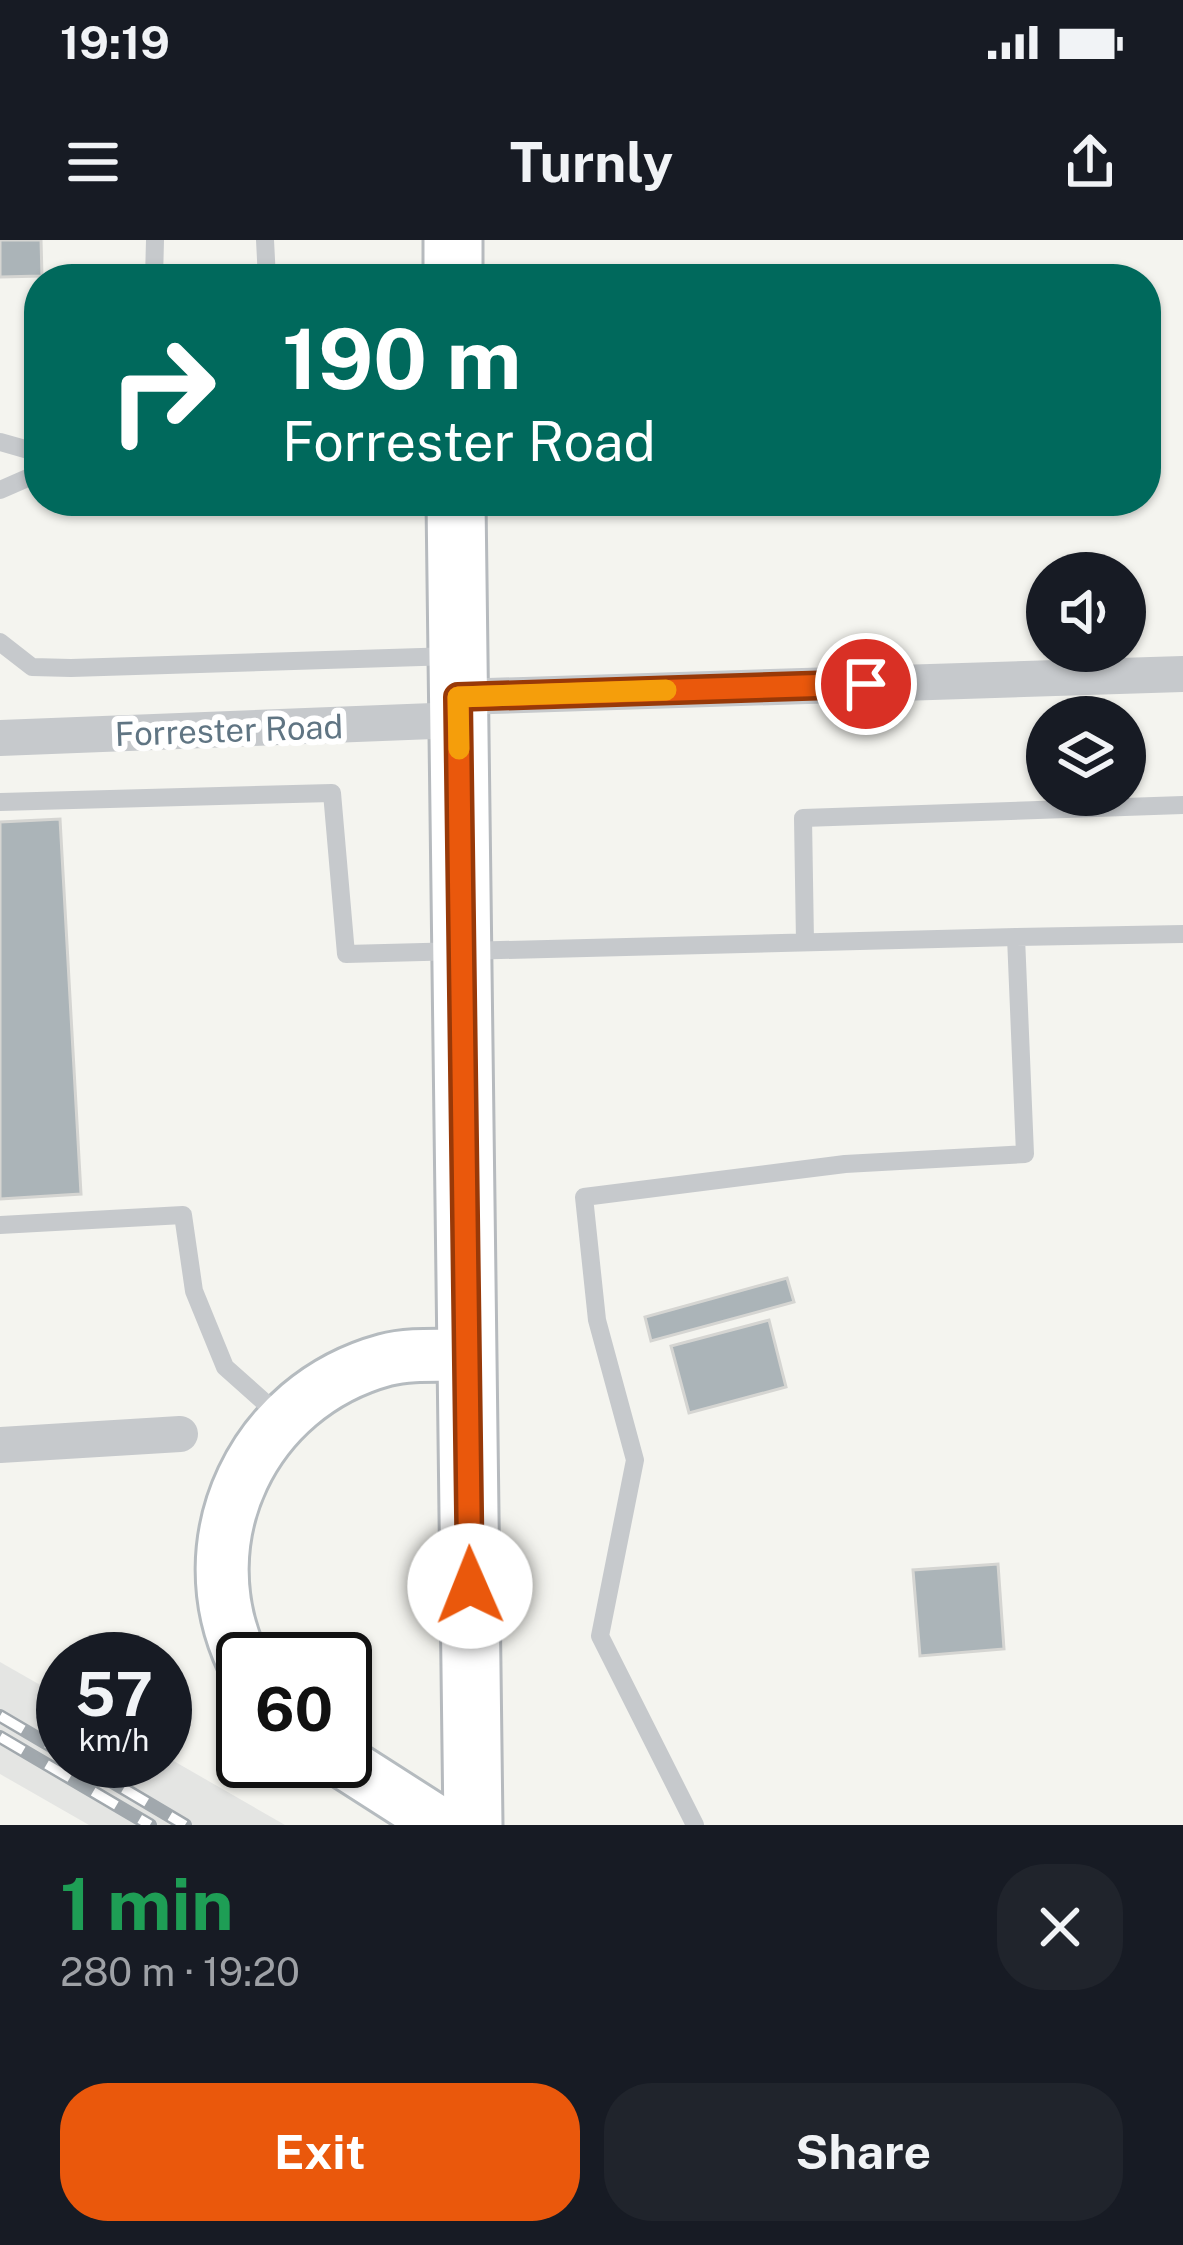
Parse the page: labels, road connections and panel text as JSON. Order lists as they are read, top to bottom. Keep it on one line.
{"streets":{"street":["Forrester Road"]},"page":{"status":"19:19","header":"Turnly","turn":["190 m","Forrester Road"],"speed":"57 km/h","limit":"60","heading":["1 min","280 m · 19:20"],"buttons":["Exit","Share"]}}
